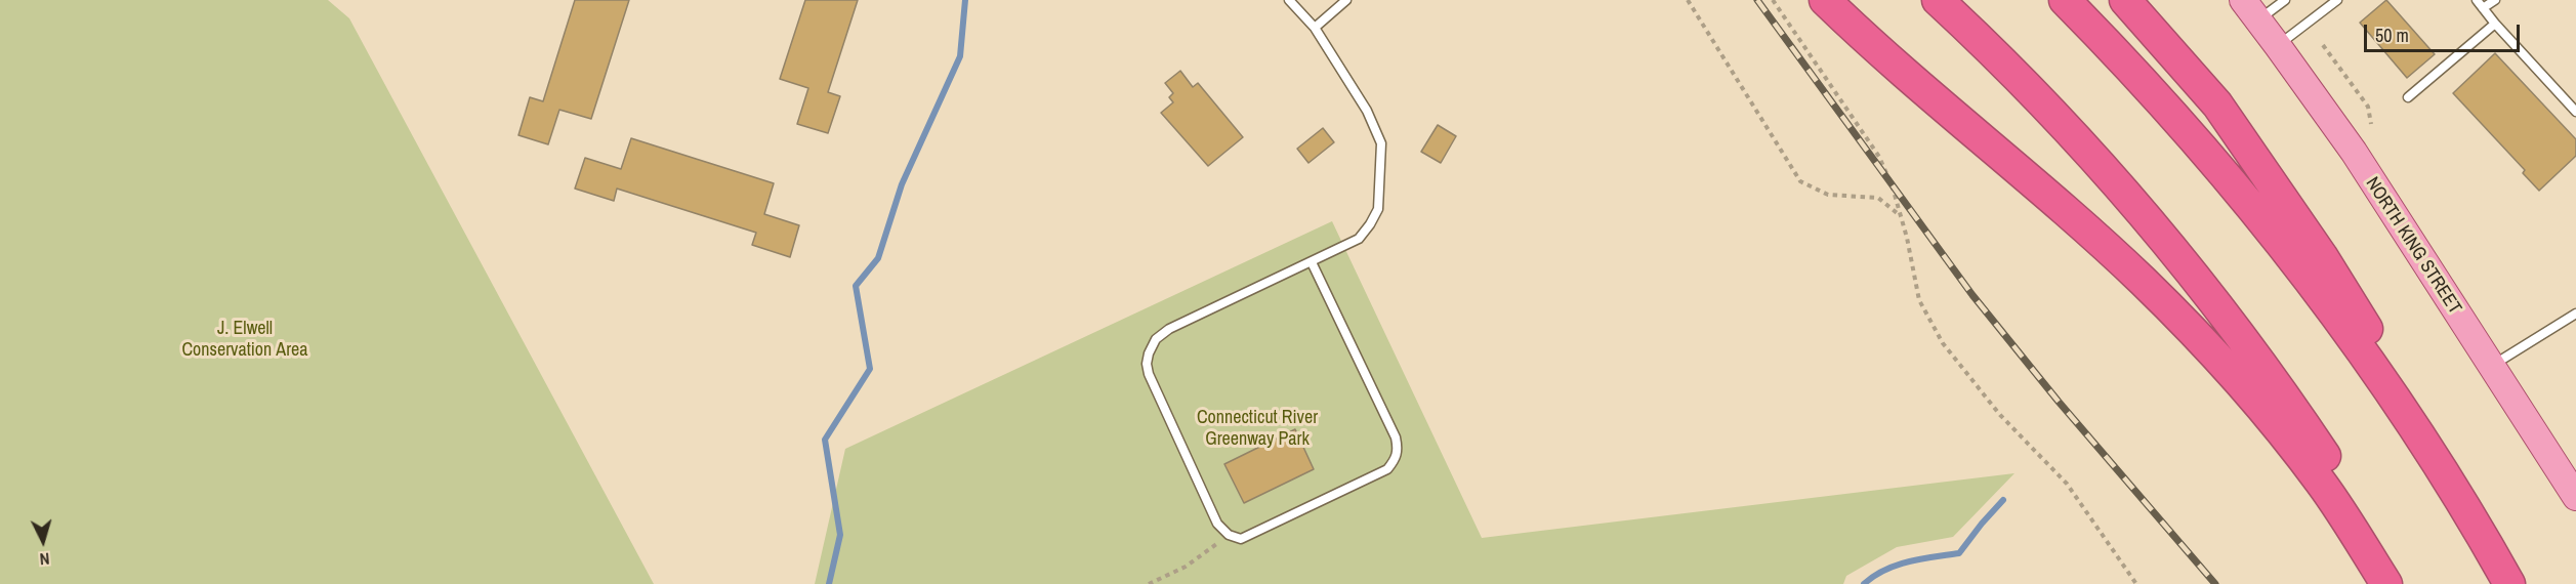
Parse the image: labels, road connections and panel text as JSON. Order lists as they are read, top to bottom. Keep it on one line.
{"streets":{"main road":["NORTH KING STREET"]},"parks":["J. Elwell Conservation Area","Connecticut River Greenway Park"],"scale_bar":"50 m","north":"bottom"}
